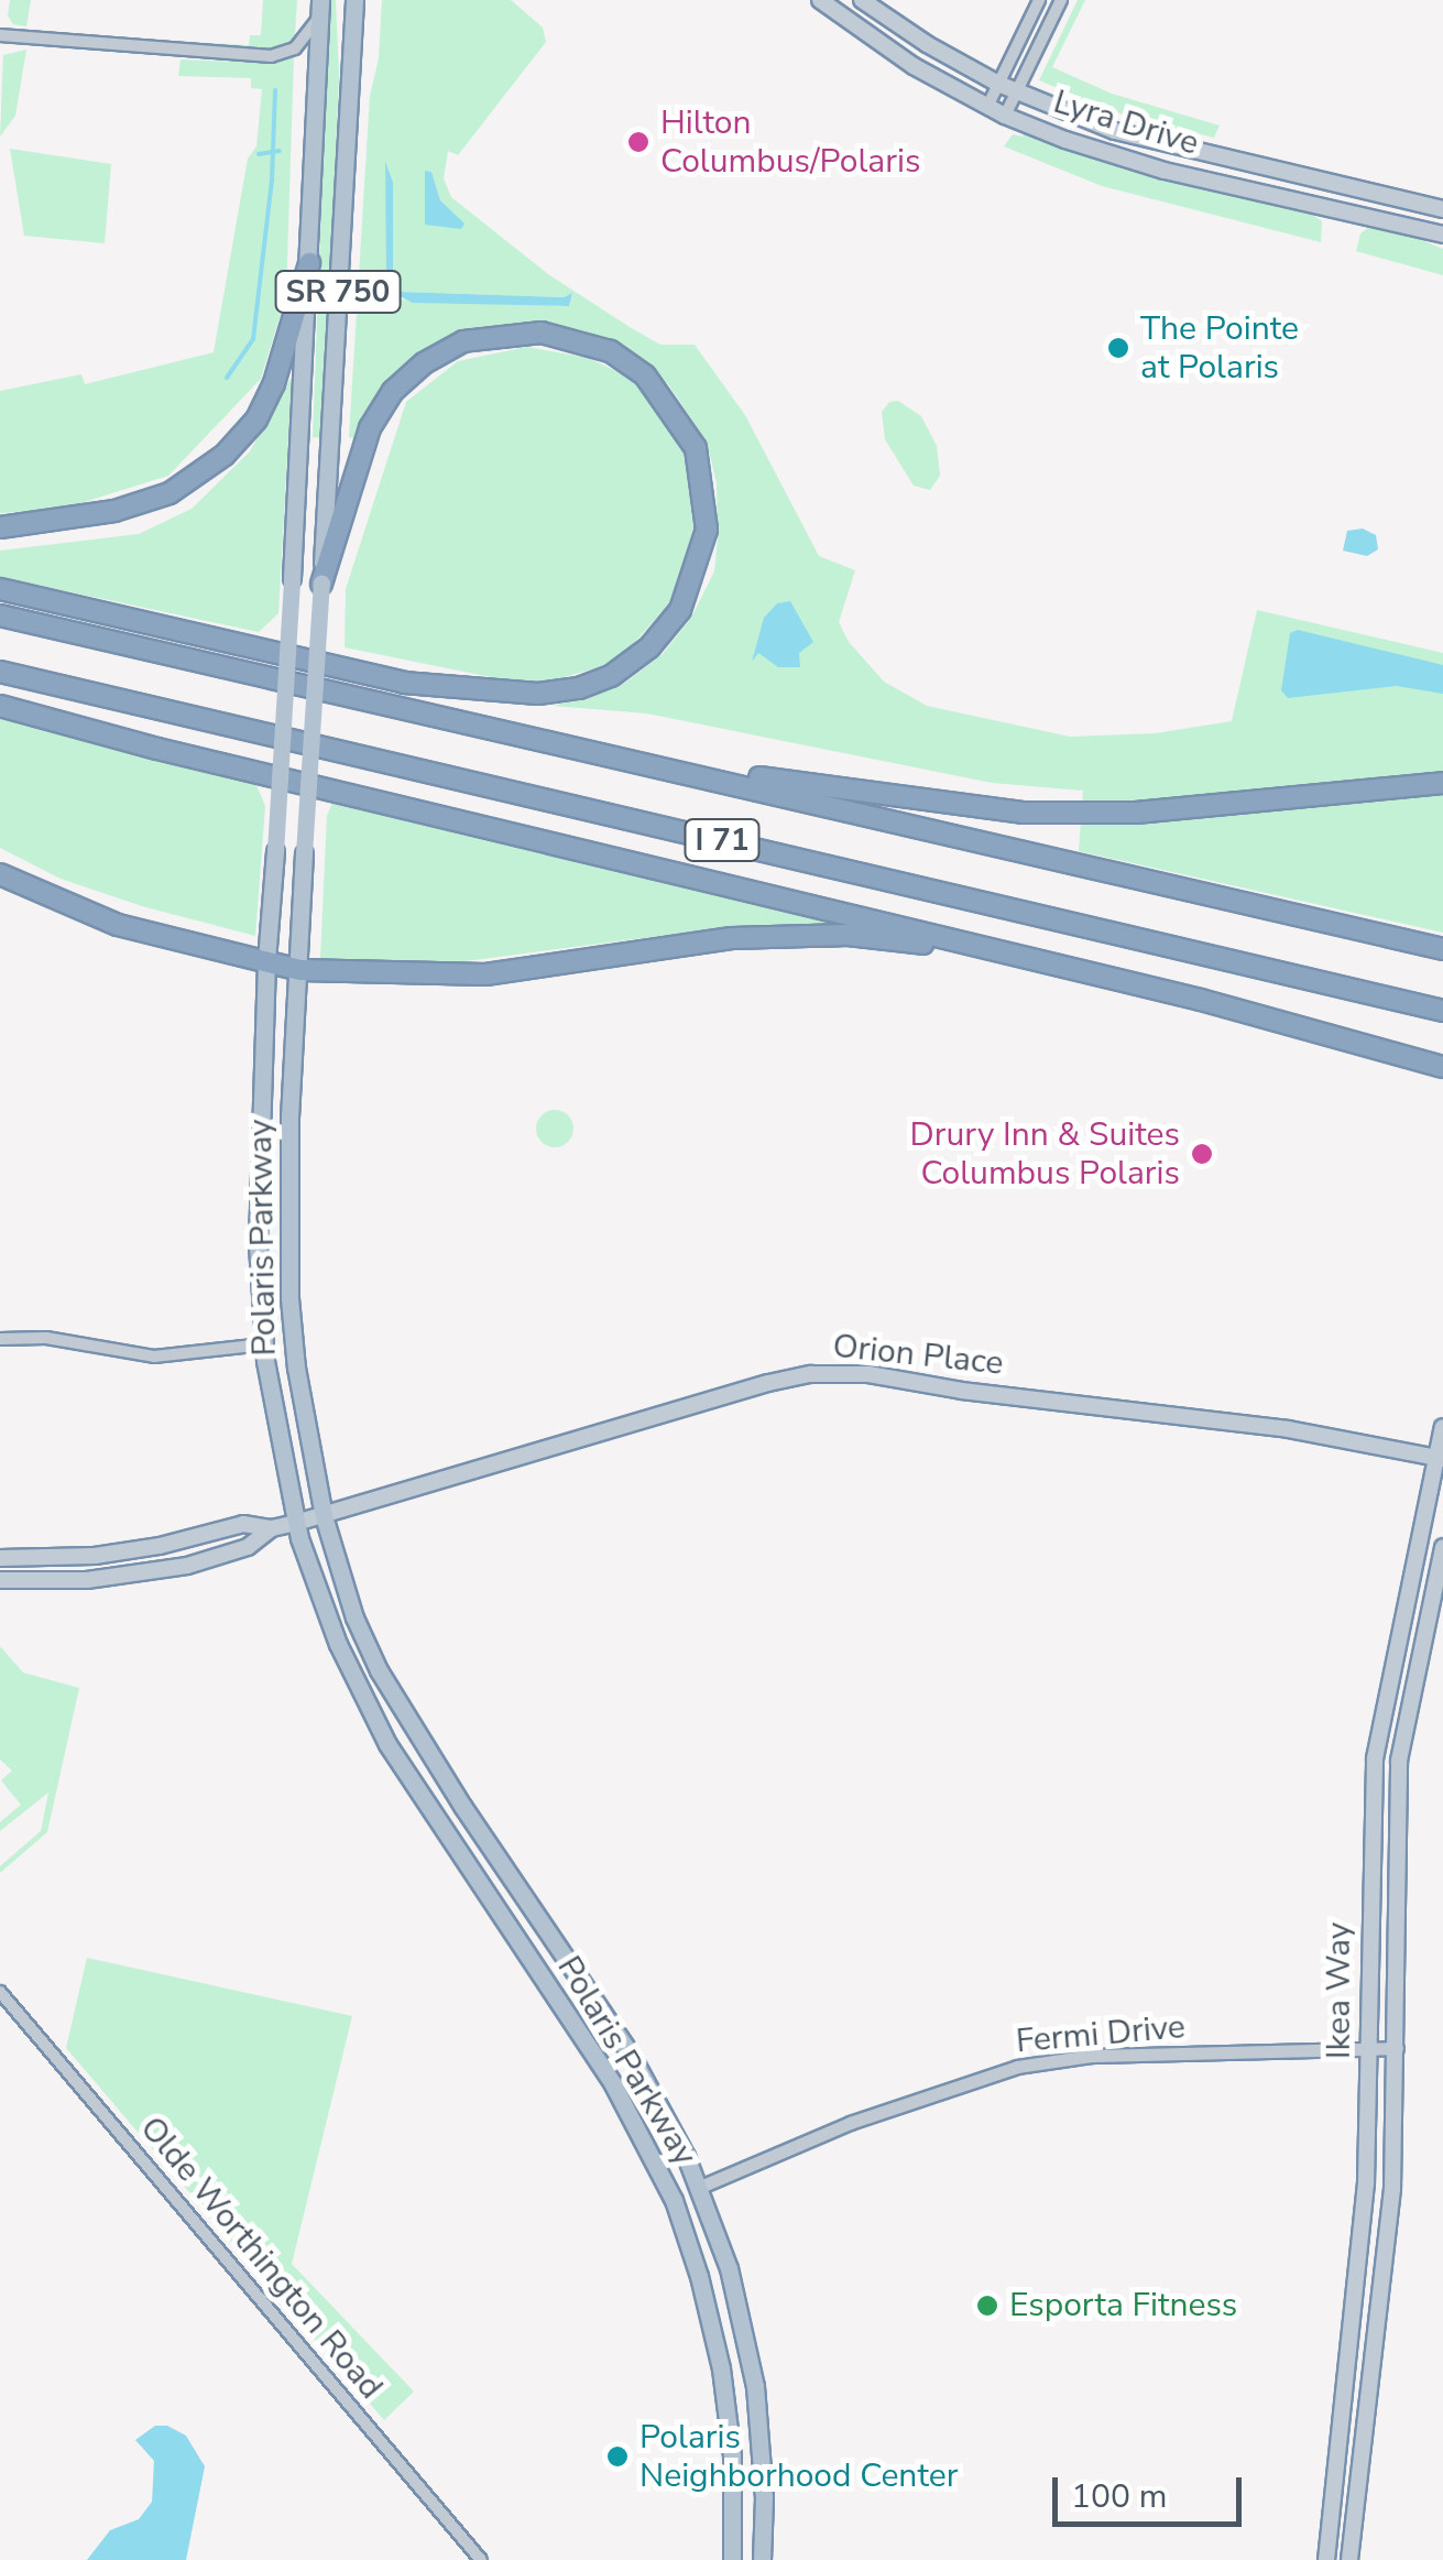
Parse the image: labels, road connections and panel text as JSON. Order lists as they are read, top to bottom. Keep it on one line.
{"streets":{"highway":["I 71"],"main road":["Lyra Drive","SR 750","Polaris Parkway","Orion Place","Ikea Way"],"street":["Fermi Drive","Olde Worthington Road"]},"crossings":[["Polaris Parkway","Orion Place"],["Polaris Parkway","Fermi Drive"],["Orion Place","Ikea Way"],["Ikea Way","Fermi Drive"]],"places":["Hilton Columbus/Polaris","The Pointe at Polaris","Drury Inn & Suites Columbus Polaris","Esporta Fitness","Polaris Neighborhood Center"],"scale_bar":"100 m"}
